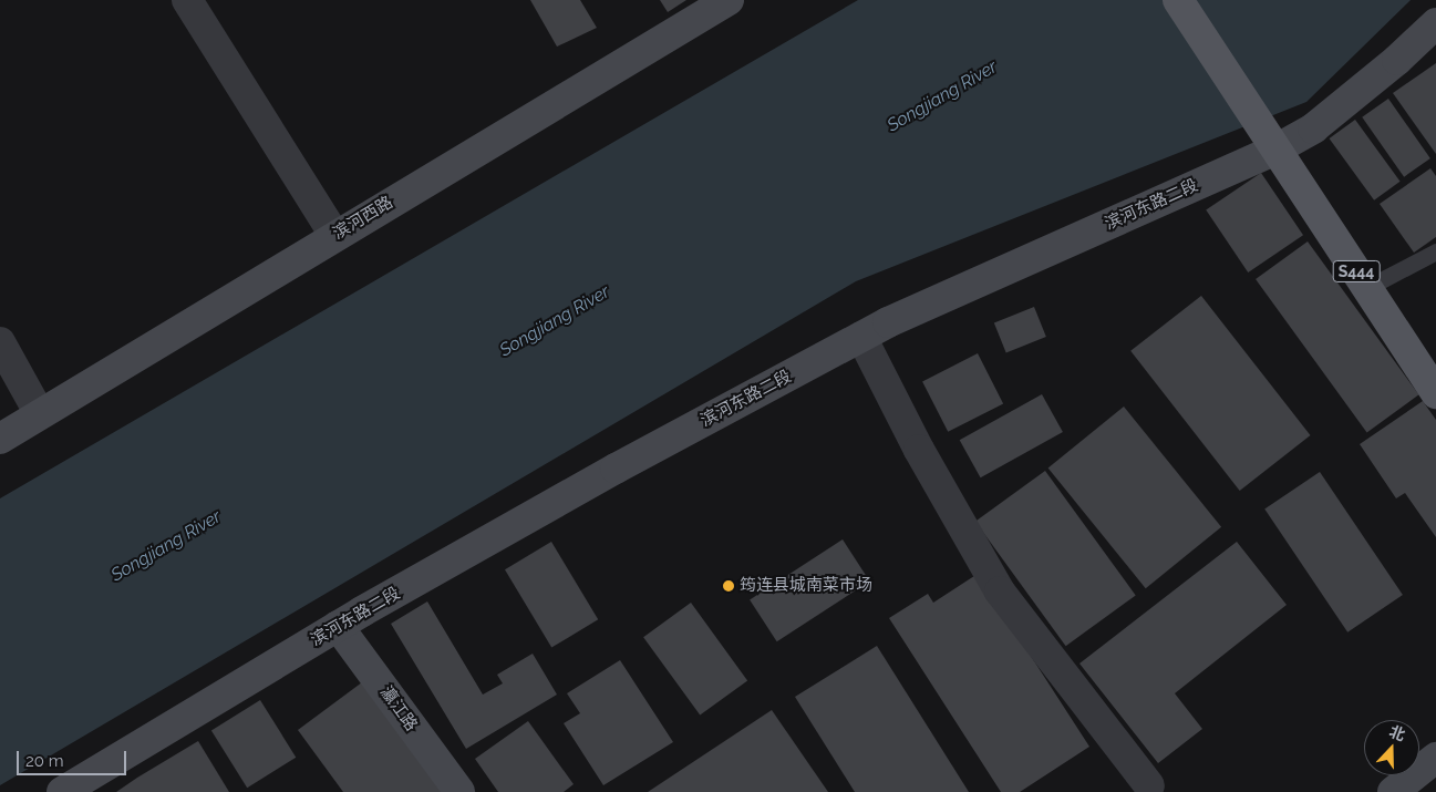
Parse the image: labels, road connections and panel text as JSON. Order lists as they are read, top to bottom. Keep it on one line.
{"streets":{"main road":["S444"],"street":["滨河东路二段","滨河西路","瀛江路"]},"crossings":[["滨河东路二段","S444"],["滨河东路二段","瀛江路"]],"water":["Songjiang River"],"places":["筠连县城南菜市场"],"scale_bar":"20 m","north":"top"}
